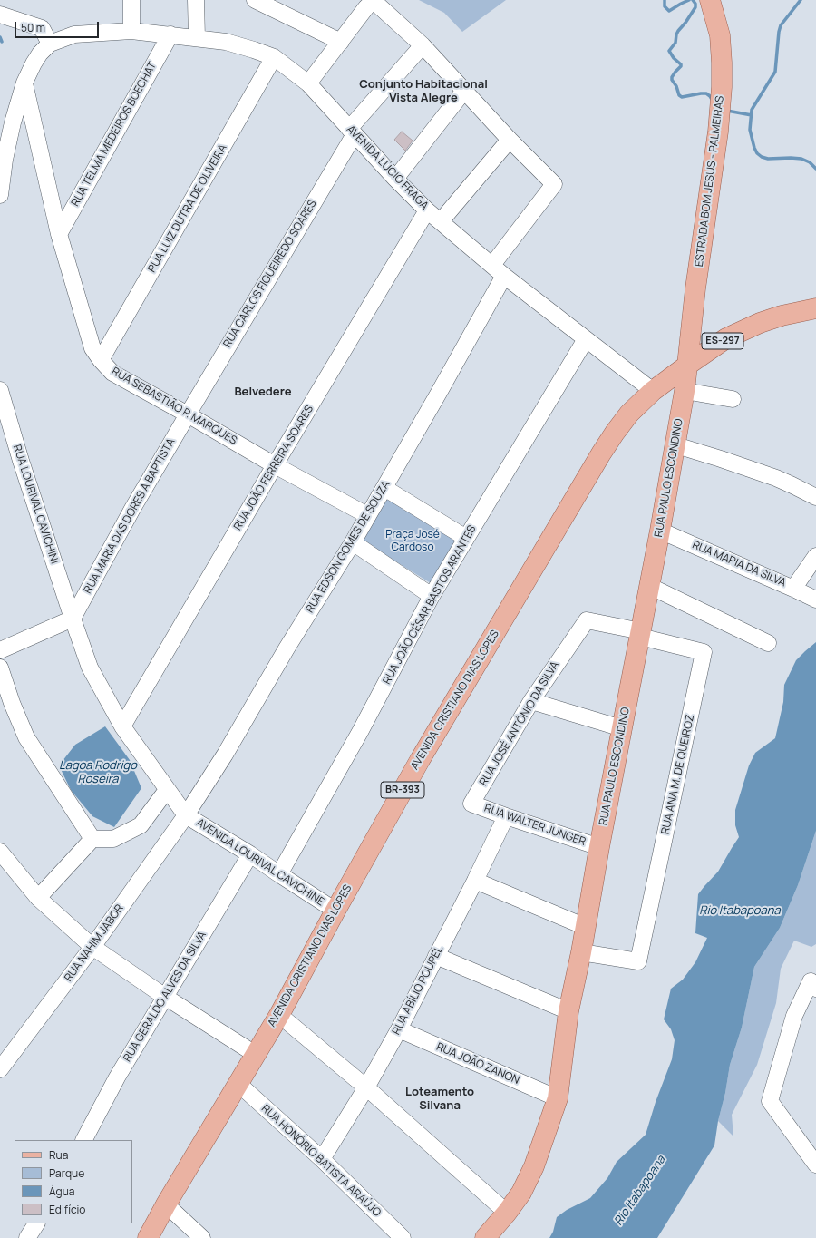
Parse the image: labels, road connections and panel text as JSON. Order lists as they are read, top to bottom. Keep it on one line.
{"streets":{"main road":["ESTRADA BOM JESUS - PALMEIRAS","ES-297","RUA PAULO ESCONDINO","AVENIDA CRISTIANO DIAS LOPES","BR-393"],"street":["RUA TELMA MEDEIROS BOECHAT","AVENIDA LÚCIO FRAGA","RUA LUIZ DUTRA DE OLIVEIRA","RUA CARLOS FIGUEIREDO SOARES","RUA SEBASTIÃO P. MARQUES","RUA JOÃO FERREIRA SOARES","RUA LOURIVAL CAVICHINI","RUA MARIA DAS DORES A BAPTISTA","RUA EDSON GOMES DE SOUZA","RUA MARIA DA SILVA","RUA JOÃO CÉSAR BASTOS ARANTES","RUA JOSÉ ANTÔNIO DA SILVA","RUA ANA M. DE QUEIROZ","RUA WALTER JUNGER","AVENIDA LOURIVAL CAVICHINE","RUA NAHIM JABOR","RUA ABÍLIO POUPEL","RUA GERALDO ALVES DA SILVA","RUA JOÃO ZANON","RUA HONÓRIO BATISTA ARAÚJO"]},"crossings":[["RUA TELMA MEDEIROS BOECHAT","AVENIDA LÚCIO FRAGA"],["RUA TELMA MEDEIROS BOECHAT","RUA SEBASTIÃO P. MARQUES"],["AVENIDA LÚCIO FRAGA","RUA LUIZ DUTRA DE OLIVEIRA"],["AVENIDA LÚCIO FRAGA","RUA CARLOS FIGUEIREDO SOARES"],["AVENIDA LÚCIO FRAGA","RUA JOÃO FERREIRA SOARES"],["AVENIDA LÚCIO FRAGA","RUA EDSON GOMES DE SOUZA"],["AVENIDA LÚCIO FRAGA","RUA JOÃO CÉSAR BASTOS ARANTES"],["AVENIDA LÚCIO FRAGA","AVENIDA CRISTIANO DIAS LOPES"],["ESTRADA BOM JESUS - PALMEIRAS","RUA PAULO ESCONDINO"],["ESTRADA BOM JESUS - PALMEIRAS","AVENIDA CRISTIANO DIAS LOPES"],["RUA LUIZ DUTRA DE OLIVEIRA","RUA SEBASTIÃO P. MARQUES"],["RUA CARLOS FIGUEIREDO SOARES","RUA SEBASTIÃO P. MARQUES"],["RUA CARLOS FIGUEIREDO SOARES","RUA MARIA DAS DORES A BAPTISTA"],["RUA SEBASTIÃO P. MARQUES","RUA JOÃO FERREIRA SOARES"],["RUA SEBASTIÃO P. MARQUES","RUA MARIA DAS DORES A BAPTISTA"],["RUA SEBASTIÃO P. MARQUES","RUA EDSON GOMES DE SOUZA"],["RUA JOÃO FERREIRA SOARES","RUA LOURIVAL CAVICHINI"],["RUA PAULO ESCONDINO","RUA MARIA DA SILVA"],["RUA PAULO ESCONDINO","AVENIDA CRISTIANO DIAS LOPES"],["RUA PAULO ESCONDINO","RUA JOSÉ ANTÔNIO DA SILVA"],["RUA PAULO ESCONDINO","RUA ANA M. DE QUEIROZ"],["RUA PAULO ESCONDINO","RUA WALTER JUNGER"],["RUA PAULO ESCONDINO","RUA JOÃO ZANON"],["RUA LOURIVAL CAVICHINI","RUA MARIA DAS DORES A BAPTISTA"],["RUA LOURIVAL CAVICHINI","RUA EDSON GOMES DE SOUZA"],["RUA LOURIVAL CAVICHINI","AVENIDA LOURIVAL CAVICHINE"],["RUA LOURIVAL CAVICHINI","RUA NAHIM JABOR"],["RUA EDSON GOMES DE SOUZA","AVENIDA LOURIVAL CAVICHINE"],["RUA EDSON GOMES DE SOUZA","RUA NAHIM JABOR"],["RUA JOÃO CÉSAR BASTOS ARANTES","AVENIDA LOURIVAL CAVICHINE"],["AVENIDA CRISTIANO DIAS LOPES","AVENIDA LOURIVAL CAVICHINE"],["AVENIDA CRISTIANO DIAS LOPES","RUA HONÓRIO BATISTA ARAÚJO"],["RUA JOSÉ ANTÔNIO DA SILVA","RUA ANA M. DE QUEIROZ"],["RUA JOSÉ ANTÔNIO DA SILVA","RUA WALTER JUNGER"],["RUA WALTER JUNGER","RUA ABÍLIO POUPEL"],["AVENIDA LOURIVAL CAVICHINE","RUA NAHIM JABOR"],["AVENIDA LOURIVAL CAVICHINE","RUA GERALDO ALVES DA SILVA"],["RUA ABÍLIO POUPEL","RUA JOÃO ZANON"],["RUA ABÍLIO POUPEL","RUA HONÓRIO BATISTA ARAÚJO"]],"districts":["Conjunto Habitacional Vista Alegre","Belvedere","Loteamento Silvana"],"water":["Lagoa Rodrigo Roseira","Rio Itabapoana"],"parks":["Praça José Cardoso"],"legend":["Rua","Parque","Água","Edifício"],"scale_bar":"50 m"}
